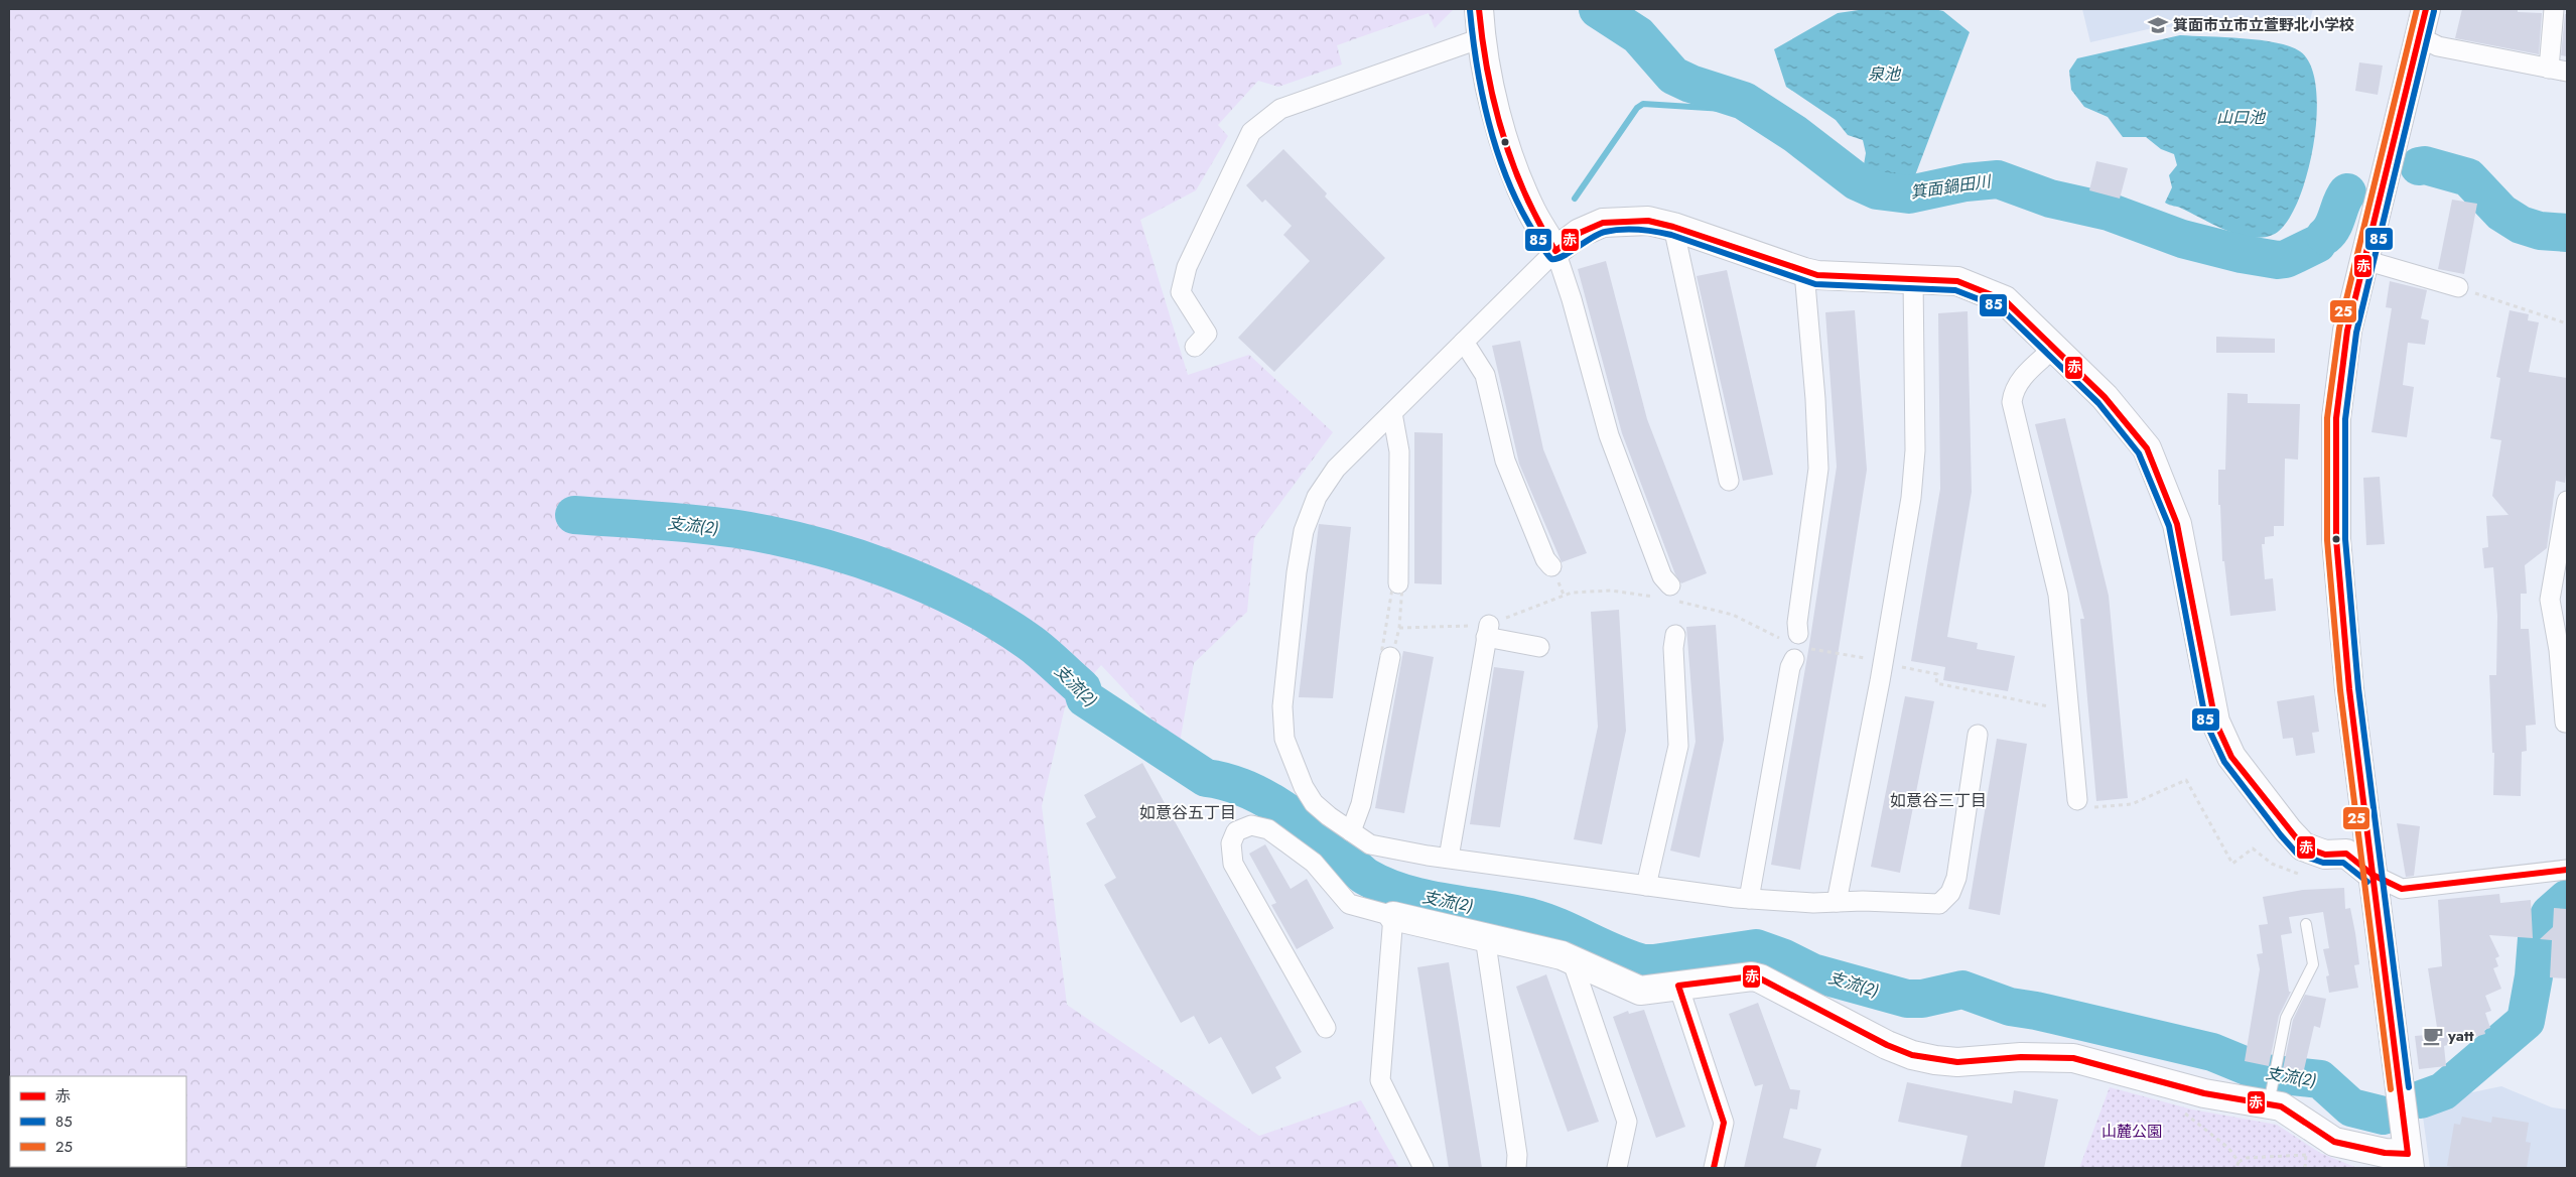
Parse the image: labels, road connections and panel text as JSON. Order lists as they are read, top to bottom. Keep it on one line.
{"districts":["如意谷三丁目","如意谷五丁目"],"water":["泉池","山口池","箕面鍋田川","支流(2)"],"parks":["山麓公園"],"places":{"school or university":["箕面市立市立萱野北小学校"],"cafe":["yatt"]},"lines":["transit line 赤","transit line 25","transit line 85"],"legend":["赤","85","25"]}
